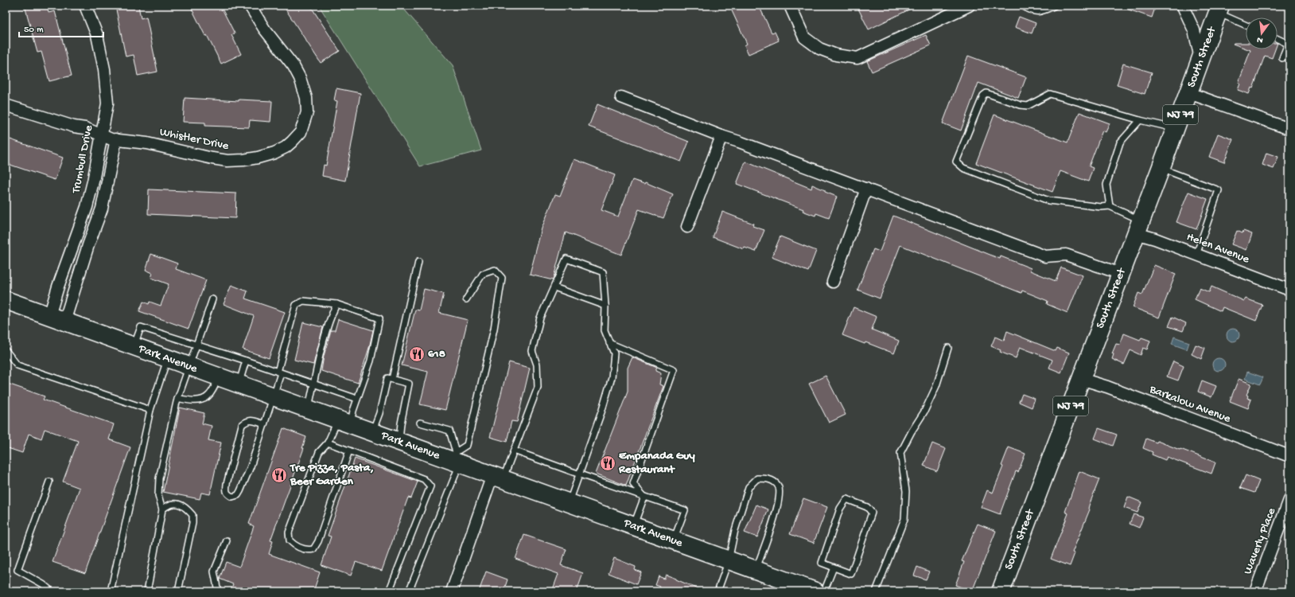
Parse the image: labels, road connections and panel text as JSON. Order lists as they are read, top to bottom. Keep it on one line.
{"streets":{"main road":["South Street","NJ 79","Park Avenue"],"street":["Whistler Drive","Trumbull Drive","Helen Avenue","Barkalow Avenue","Waverly Place"]},"crossings":[["South Street","Helen Avenue"],["South Street","Barkalow Avenue"],["Whistler Drive","Trumbull Drive"],["Trumbull Drive","Park Avenue"]],"places":{"restaurant":["618","Empanada Guy Restaurant","Tre Pizza, Pasta, Beer Garden"]},"scale_bar":"50 m","north":"bottom"}
